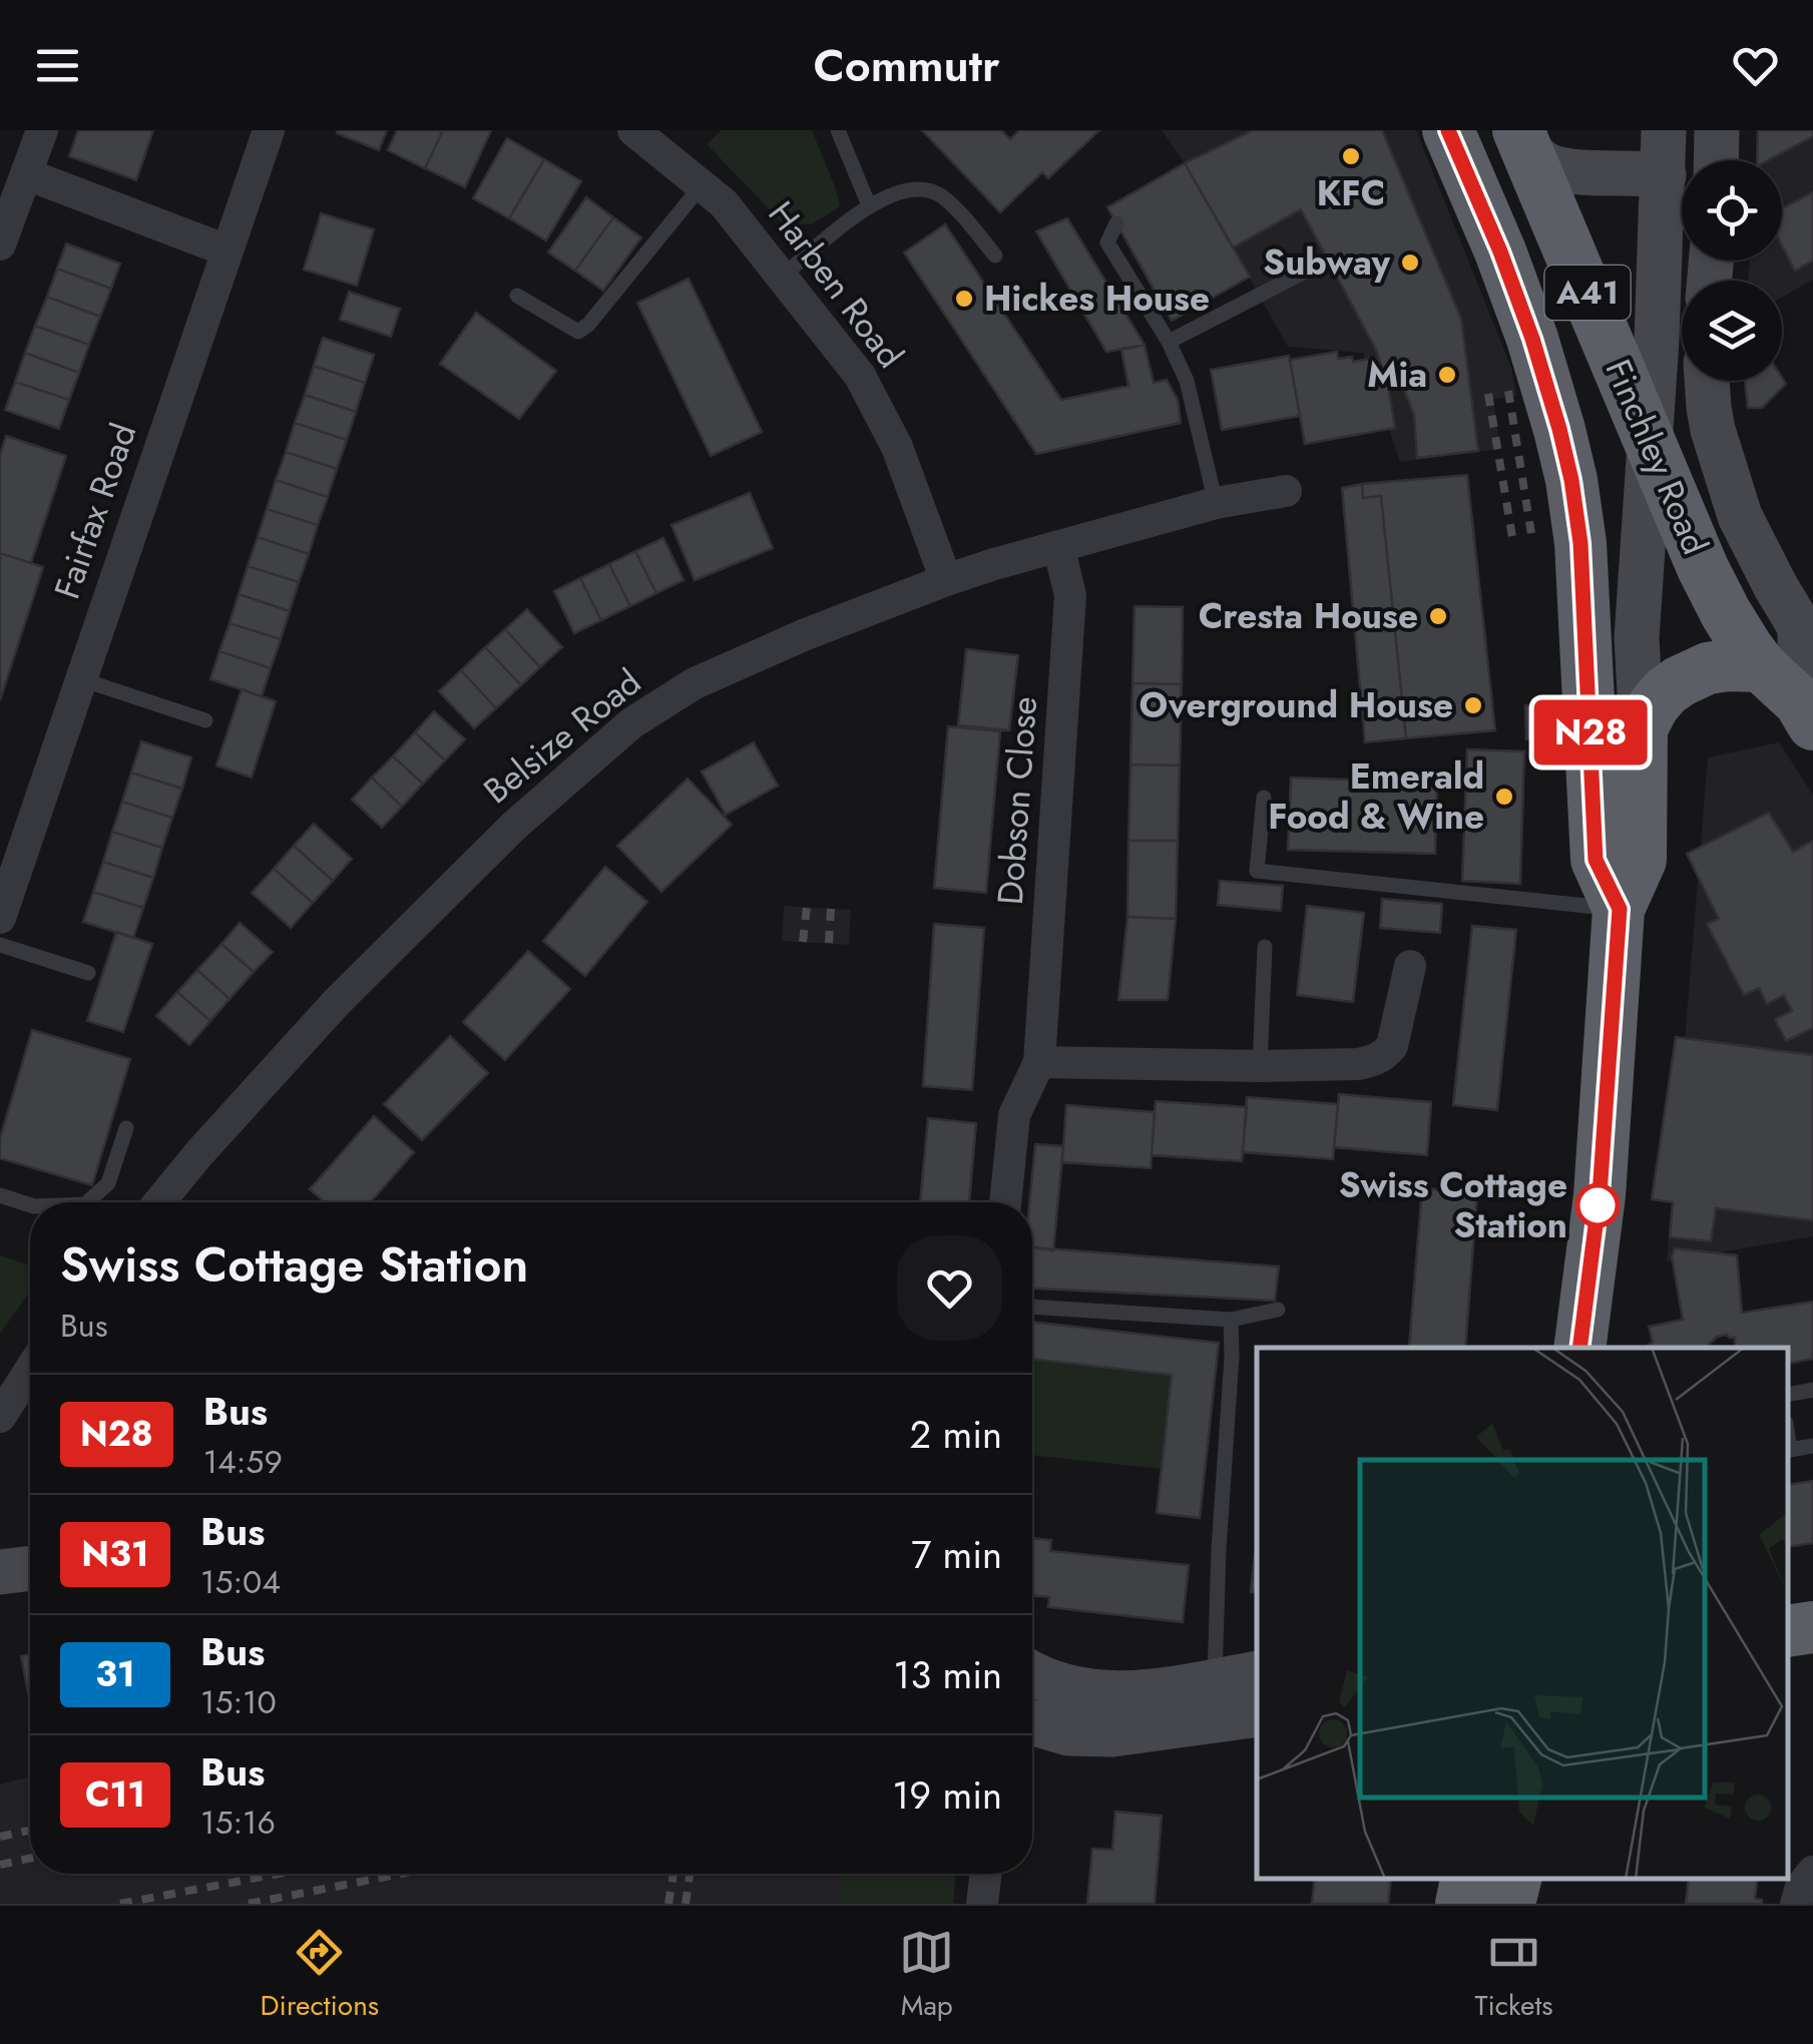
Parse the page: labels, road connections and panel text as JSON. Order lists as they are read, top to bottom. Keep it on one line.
{"streets":{"highway":["A41","Finchley Road"],"street":["Harben Road","Fairfax Road","Belsize Road","Dobson Close"]},"crossings":[["Harben Road","Belsize Road"],["A41","Finchley Road"],["Belsize Road","Dobson Close"]],"places":["KFC","Subway","Hickes House","Mia","Cresta House","Overground House","Emerald Food & Wine","Swiss Cottage Station"],"lines":["bus line N28"],"page":{"header":"Commutr","on_map":"N28","heading":["Swiss Cottage Station","Bus"],"list":[{"mark":"N28","name":"Bus","note":"14:59","value":"2 min"},{"mark":"N31","name":"Bus","note":"15:04","value":"7 min"},{"mark":"31","name":"Bus","note":"15:10","value":"13 min"},{"mark":"C11","name":"Bus","note":"15:16","value":"19 min"}],"tabs":["Directions","Map","Tickets"]}}
